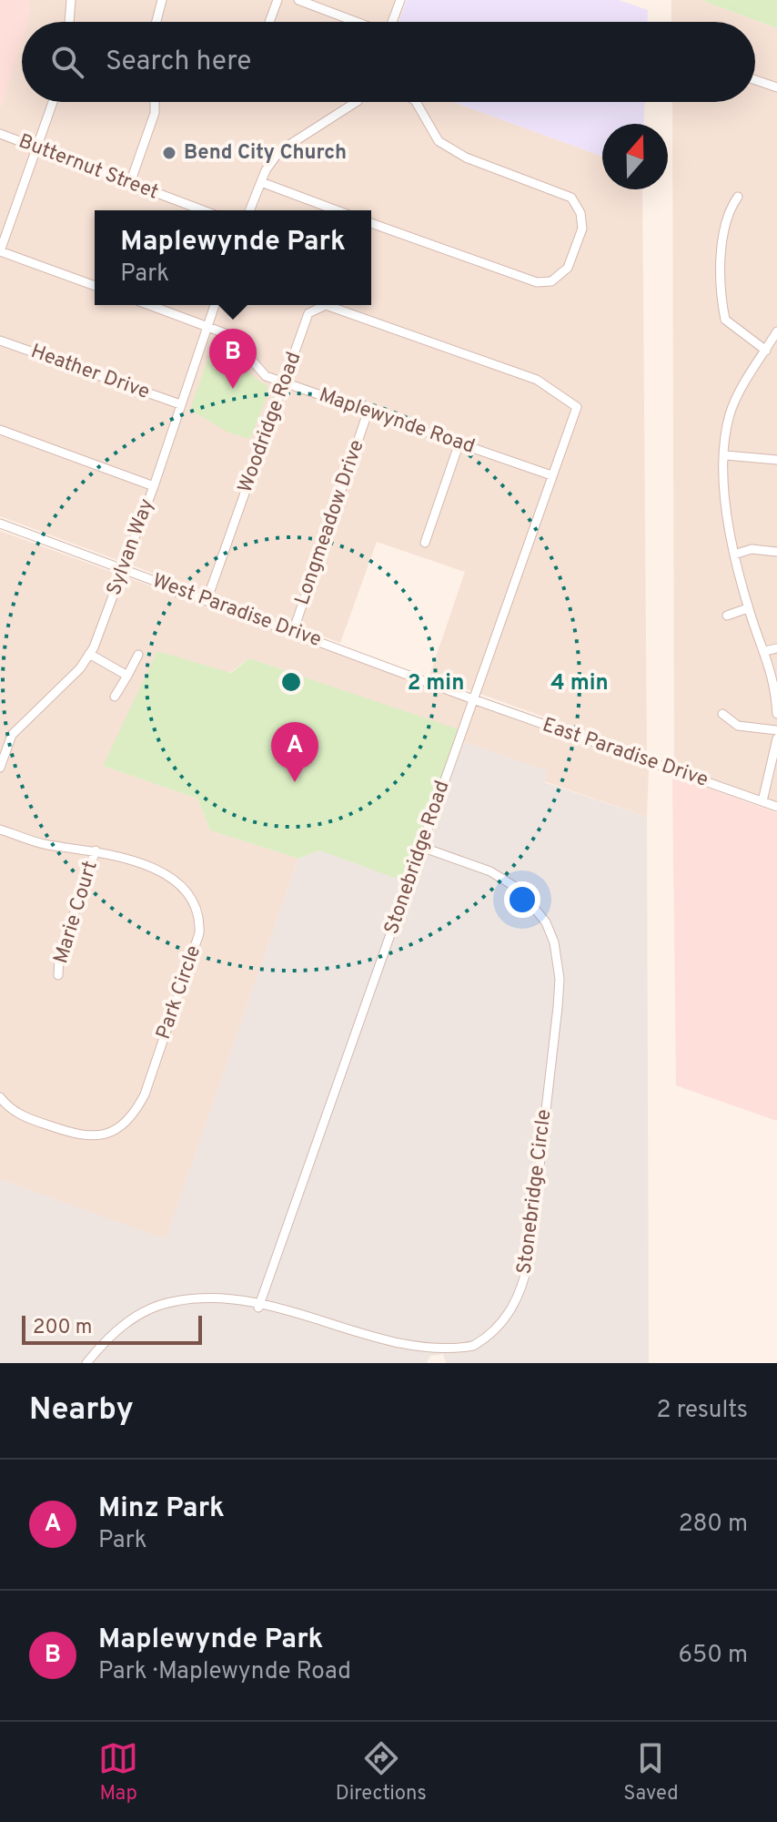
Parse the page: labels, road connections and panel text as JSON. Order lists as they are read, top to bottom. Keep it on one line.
{"streets":{"street":["Butternut Street","Heather Drive","Maplewynde Road","Woodridge Road","Longmeadow Drive","Sylvan Way","West Paradise Drive","East Paradise Drive","Stonebridge Road","Marie Court","Park Circle","Stonebridge Circle"]},"crossings":[["Heather Drive","Sylvan Way"],["Maplewynde Road","Woodridge Road"],["Maplewynde Road","Longmeadow Drive"],["Maplewynde Road","Sylvan Way"],["Maplewynde Road","Stonebridge Road"],["Woodridge Road","West Paradise Drive"],["Woodridge Road","Stonebridge Road"],["Longmeadow Drive","West Paradise Drive"],["Sylvan Way","West Paradise Drive"],["West Paradise Drive","East Paradise Drive"],["West Paradise Drive","Stonebridge Road"],["East Paradise Drive","Stonebridge Road"],["Stonebridge Road","Stonebridge Circle"],["Marie Court","Park Circle"]],"places":["Bend City Church"],"scale_bar":"200 m","north":"top","page":{"search":"Search here","popup":["Maplewynde Park","Park"],"pins":["B","A"],"scale":"200 m","heading":["Nearby","2 results"],"list":[{"mark":"A","name":"Minz Park","note":"Park","value":"280 m"},{"mark":"B","name":"Maplewynde Park","note":"Park · Maplewynde Road","value":"650 m"}],"nav":["Map","Directions","Saved"]},"rings":["2 min","4 min"]}
